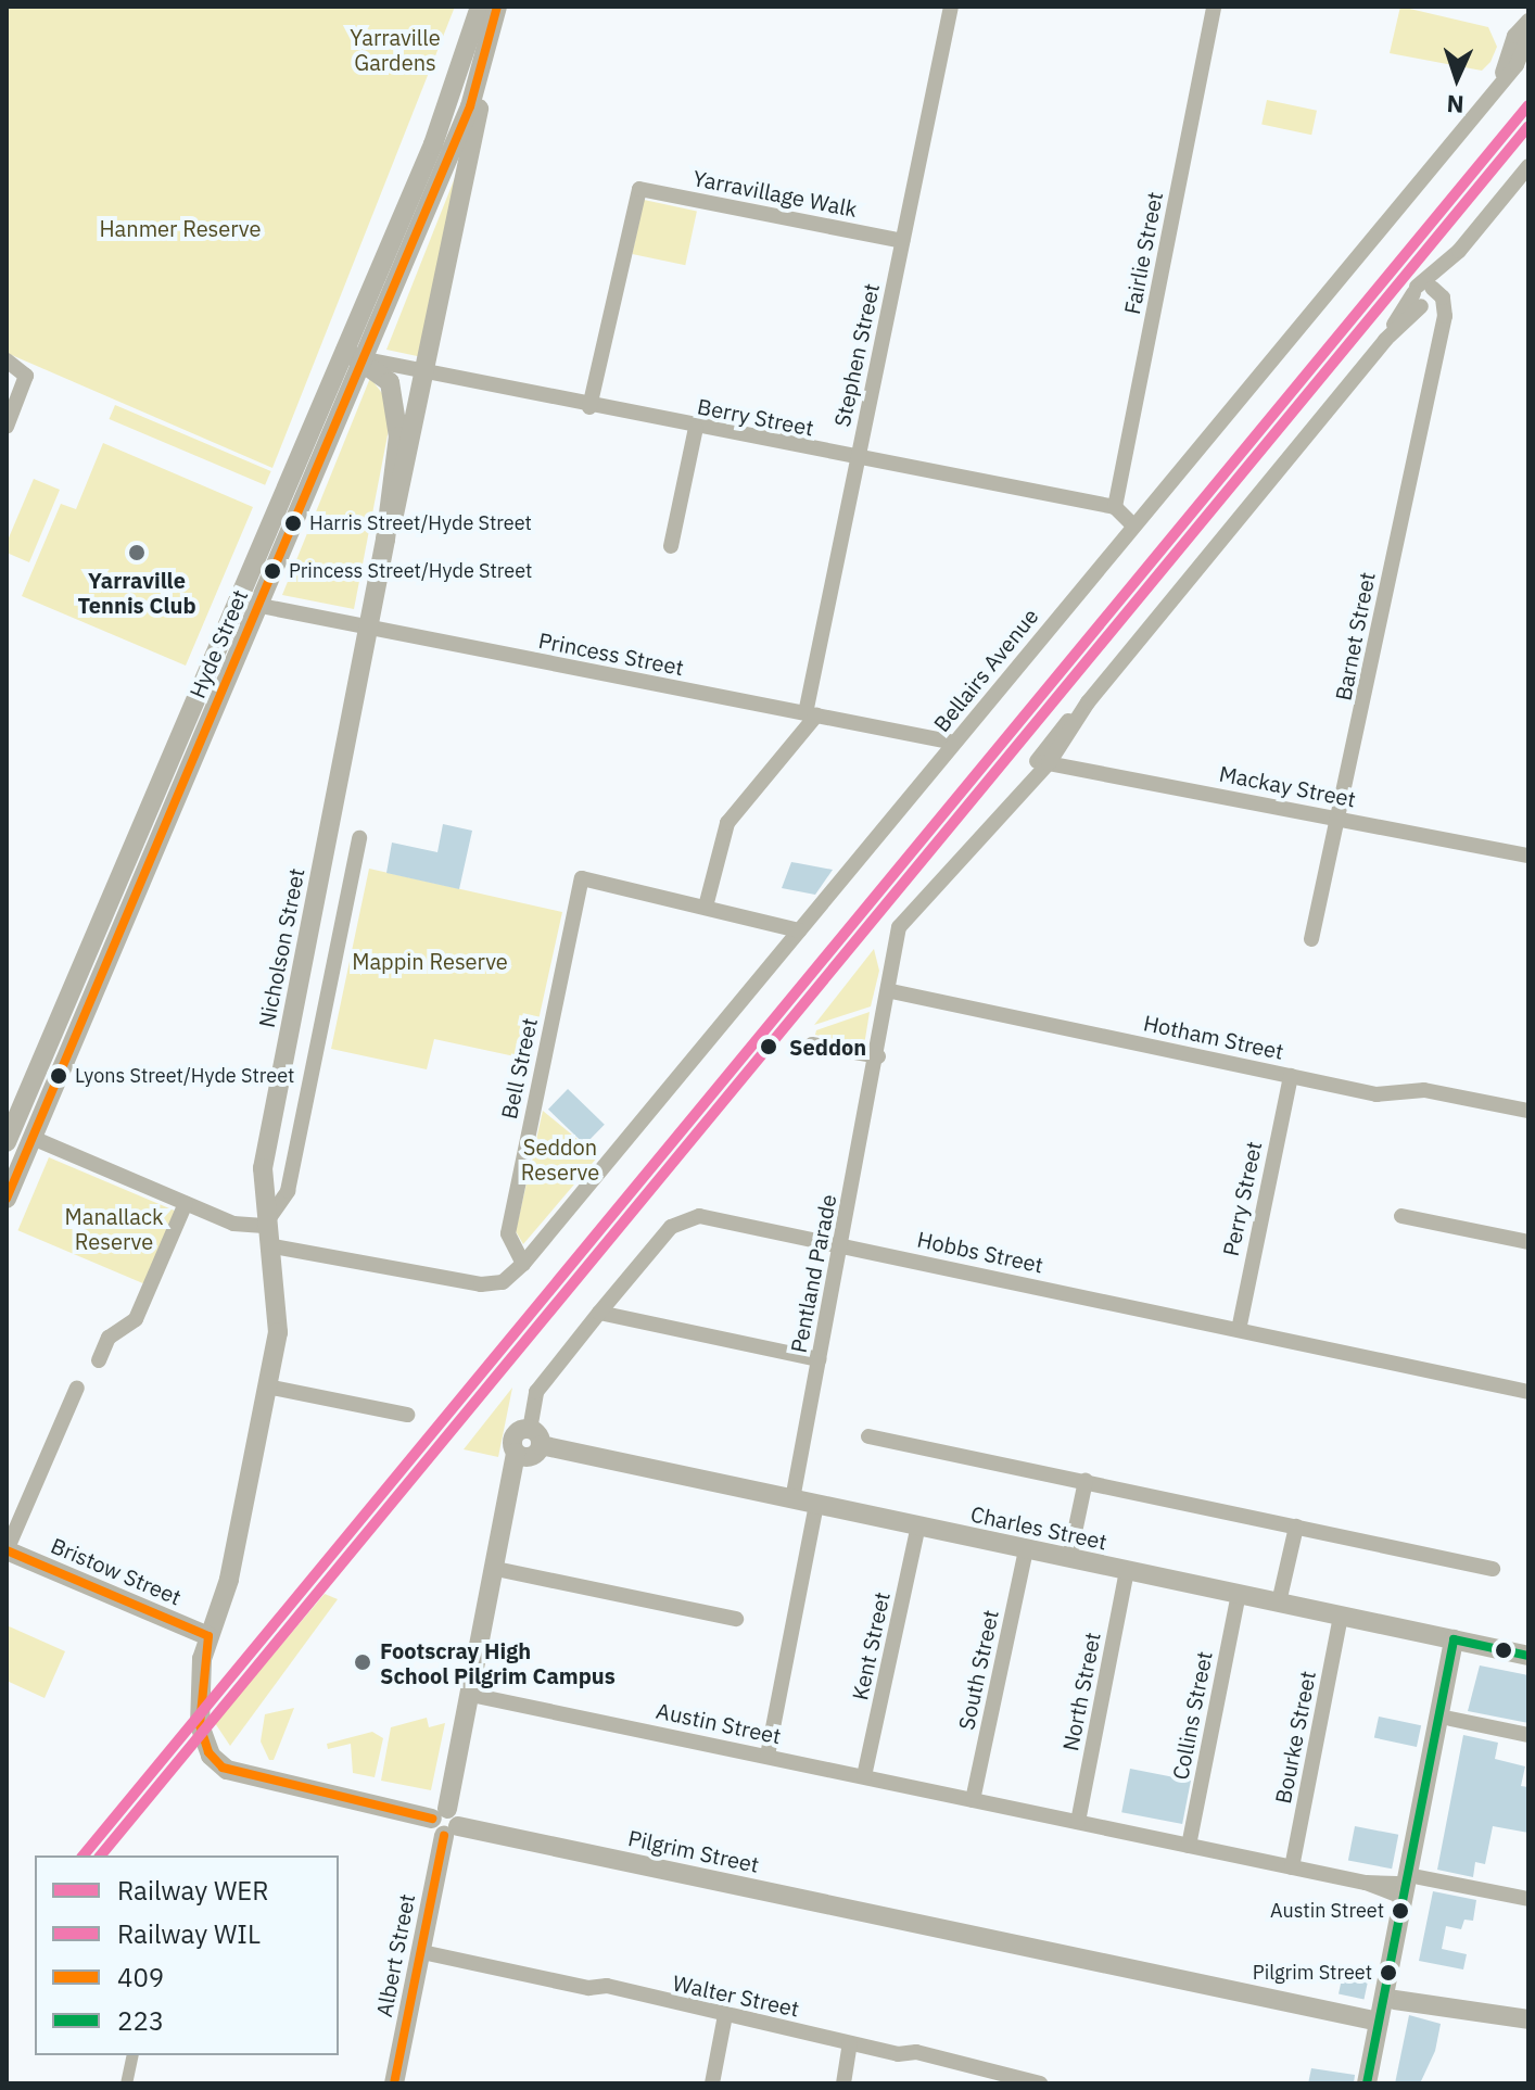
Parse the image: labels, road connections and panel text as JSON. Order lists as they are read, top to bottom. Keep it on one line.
{"streets":{"street":["Yarravillage Walk","Fairlie Street","Stephen Street","Berry Street","Barnet Street","Hyde Street","Princess Street","Bellairs Avenue","Mackay Street","Nicholson Street","Hotham Street","Bell Street","Perry Street","Hobbs Street","Pentland Parade","Charles Street","Bristow Street","Kent Street","South Street","North Street","Collins Street","Austin Street","Bourke Street","Pilgrim Street","Albert Street","Walter Street"]},"crossings":[["Yarravillage Walk","Stephen Street"],["Yarravillage Walk","Berry Street"],["Fairlie Street","Berry Street"],["Stephen Street","Berry Street"],["Stephen Street","Princess Street"],["Stephen Street","Bell Street"],["Berry Street","Hyde Street"],["Berry Street","Nicholson Street"],["Barnet Street","Mackay Street"],["Barnet Street","Pentland Parade"],["Hyde Street","Princess Street"],["Hyde Street","Nicholson Street"],["Princess Street","Bellairs Avenue"],["Princess Street","Nicholson Street"],["Bellairs Avenue","Nicholson Street"],["Bellairs Avenue","Bell Street"],["Mackay Street","Pentland Parade"],["Nicholson Street","Bristow Street"],["Nicholson Street","Pilgrim Street"],["Hotham Street","Perry Street"],["Hotham Street","Pentland Parade"],["Perry Street","Hobbs Street"],["Hobbs Street","Pentland Parade"],["Hobbs Street","Charles Street"],["Hobbs Street","Albert Street"],["Pentland Parade","Charles Street"],["Charles Street","Kent Street"],["Charles Street","South Street"],["Charles Street","North Street"],["Charles Street","Collins Street"],["Charles Street","Bourke Street"],["Charles Street","Albert Street"],["Kent Street","Austin Street"],["South Street","Austin Street"],["North Street","Austin Street"],["Collins Street","Austin Street"],["Austin Street","Bourke Street"],["Austin Street","Albert Street"],["Pilgrim Street","Albert Street"],["Albert Street","Walter Street"]],"parks":["Yarraville Gardens","Hanmer Reserve","Mappin Reserve","Seddon Reserve","Manallack Reserve"],"places":["Harris Street/Hyde Street","Yarraville Tennis Club","Princess Street/Hyde Street","Seddon","Lyons Street/Hyde Street","Footscray High School Pilgrim Campus","Austin Street","Pilgrim Street"],"lines":["transit line 409","rail line WER","rail line WIL","transit line 223"],"legend":["Railway WER","Railway WIL","409","223"],"north":"bottom"}
